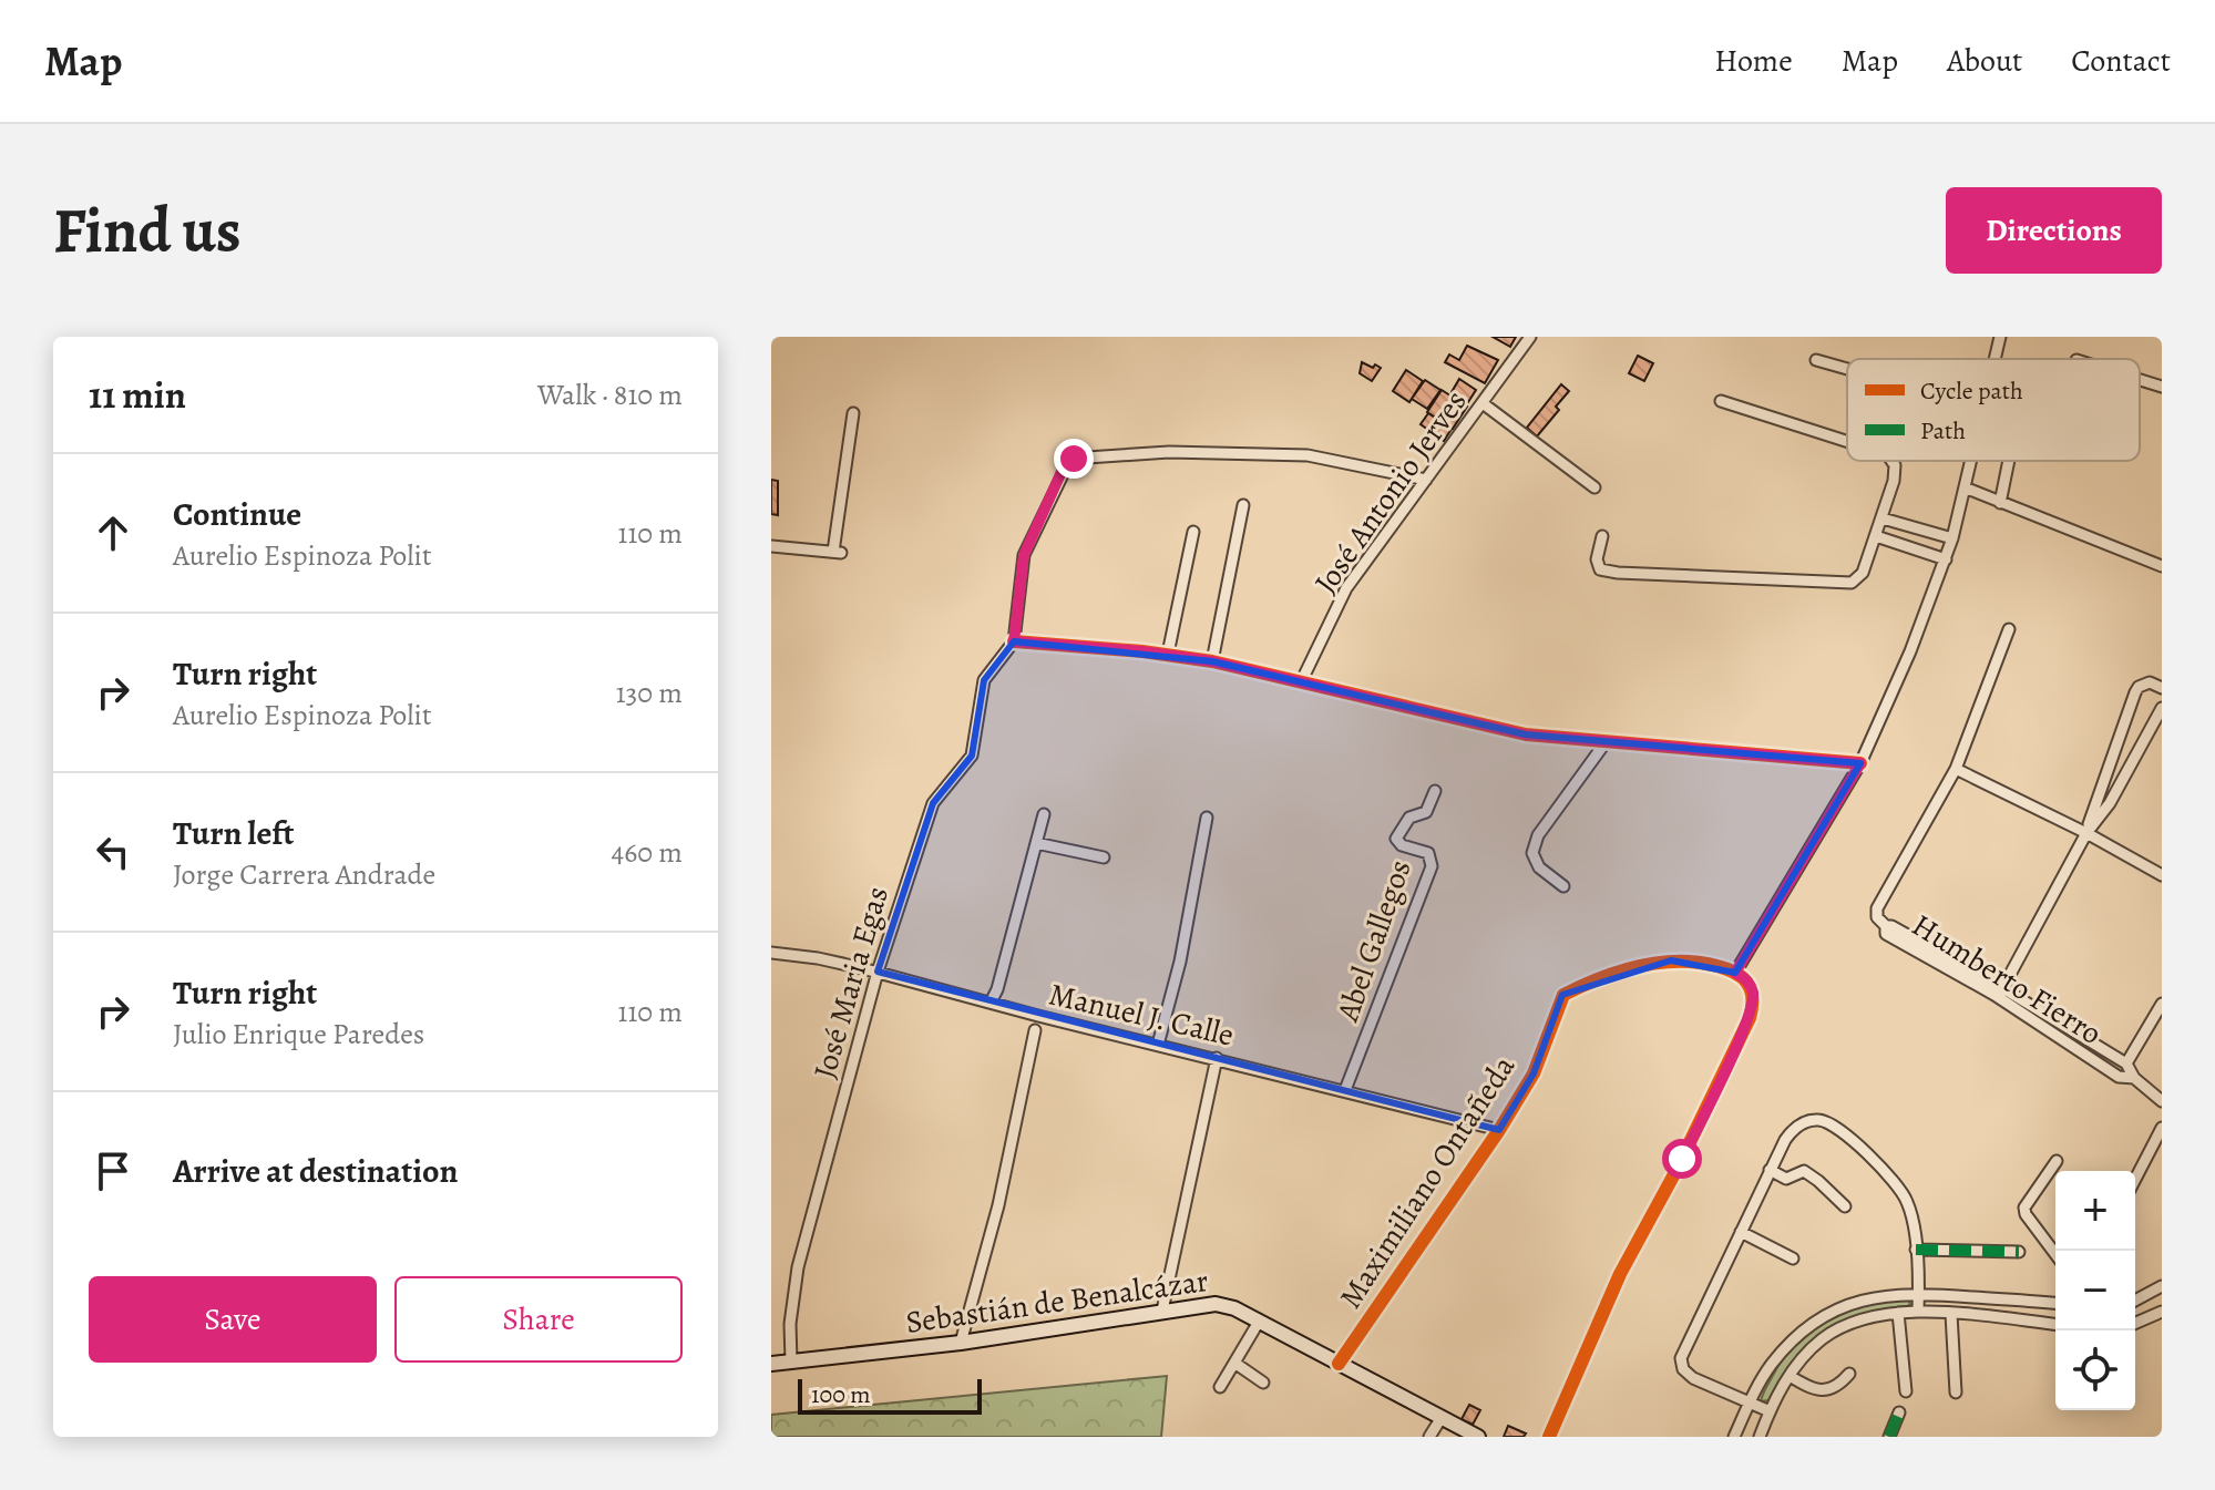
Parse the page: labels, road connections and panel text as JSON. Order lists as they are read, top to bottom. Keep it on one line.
{"streets":{"main road":["Sebastián de Benalcázar"],"street":["José Antonio Jerves","Abel Gallegos","Humberto Fierro","José Maria Egas","Manuel J. Calle","Maximiliano Ontañeda"]},"crossings":[["Abel Gallegos","Manuel J. Calle"],["José Maria Egas","Manuel J. Calle"],["José Maria Egas","Sebastián de Benalcázar"],["Manuel J. Calle","Maximiliano Ontañeda"],["Maximiliano Ontañeda","Sebastián de Benalcázar"]],"legend":["Cycle path","Path"],"scale_bar":"100 m","page":{"header":"Map","nav":["Home","Map","About","Contact"],"buttons":["Directions",["Save","Share"]],"title":"Find us","heading":["11 min","Walk · 810 m"],"list":[["Continue","Aurelio Espinoza Polit","110 m"],["Turn right","Aurelio Espinoza Polit","130 m"],["Turn left","Jorge Carrera Andrade","460 m"],["Turn right","Julio Enrique Paredes","110 m"],"Arrive at destination"],"map_buttons":["+","−"],"scale":"100 m"}}
